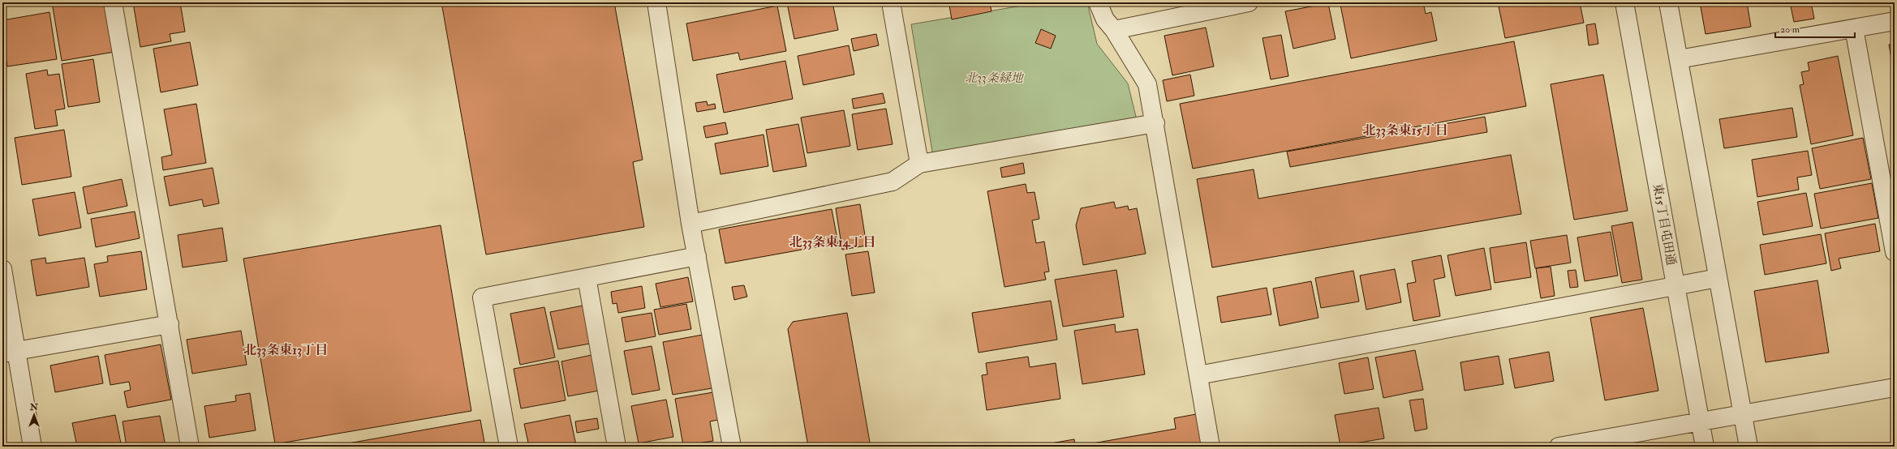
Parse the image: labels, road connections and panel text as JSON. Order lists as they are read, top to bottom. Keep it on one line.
{"streets":{"street":["東15丁目屯田通"]},"districts":["北33条東15丁目","北33条東14丁目","北33条東13丁目"],"parks":["北33条緑地"],"scale_bar":"20 m","north":"top"}
